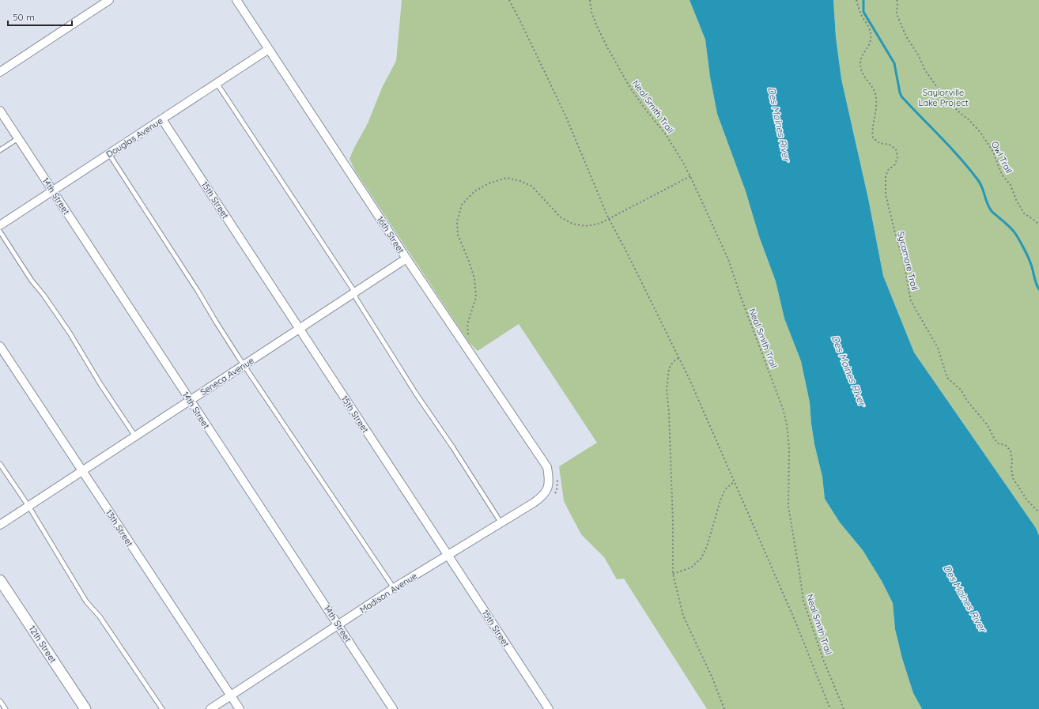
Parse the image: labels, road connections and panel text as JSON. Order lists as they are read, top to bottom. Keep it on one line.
{"streets":{"main road":["12th Street"],"street":["Douglas Avenue","14th Street","15th Street","16th Street","Seneca Avenue","13th Street","Madison Avenue"],"path":["Neal Smith Trail","Owl Trail","Sycamore Trail"]},"crossings":[["Douglas Avenue","14th Street"],["Douglas Avenue","15th Street"],["Douglas Avenue","16th Street"],["14th Street","Seneca Avenue"],["14th Street","Madison Avenue"],["15th Street","Seneca Avenue"],["15th Street","Madison Avenue"],["16th Street","Seneca Avenue"],["16th Street","Madison Avenue"],["Seneca Avenue","13th Street"],["13th Street","Madison Avenue"]],"water":["Des Moines River"],"parks":["Saylorville Lake Project"],"scale_bar":"50 m"}
